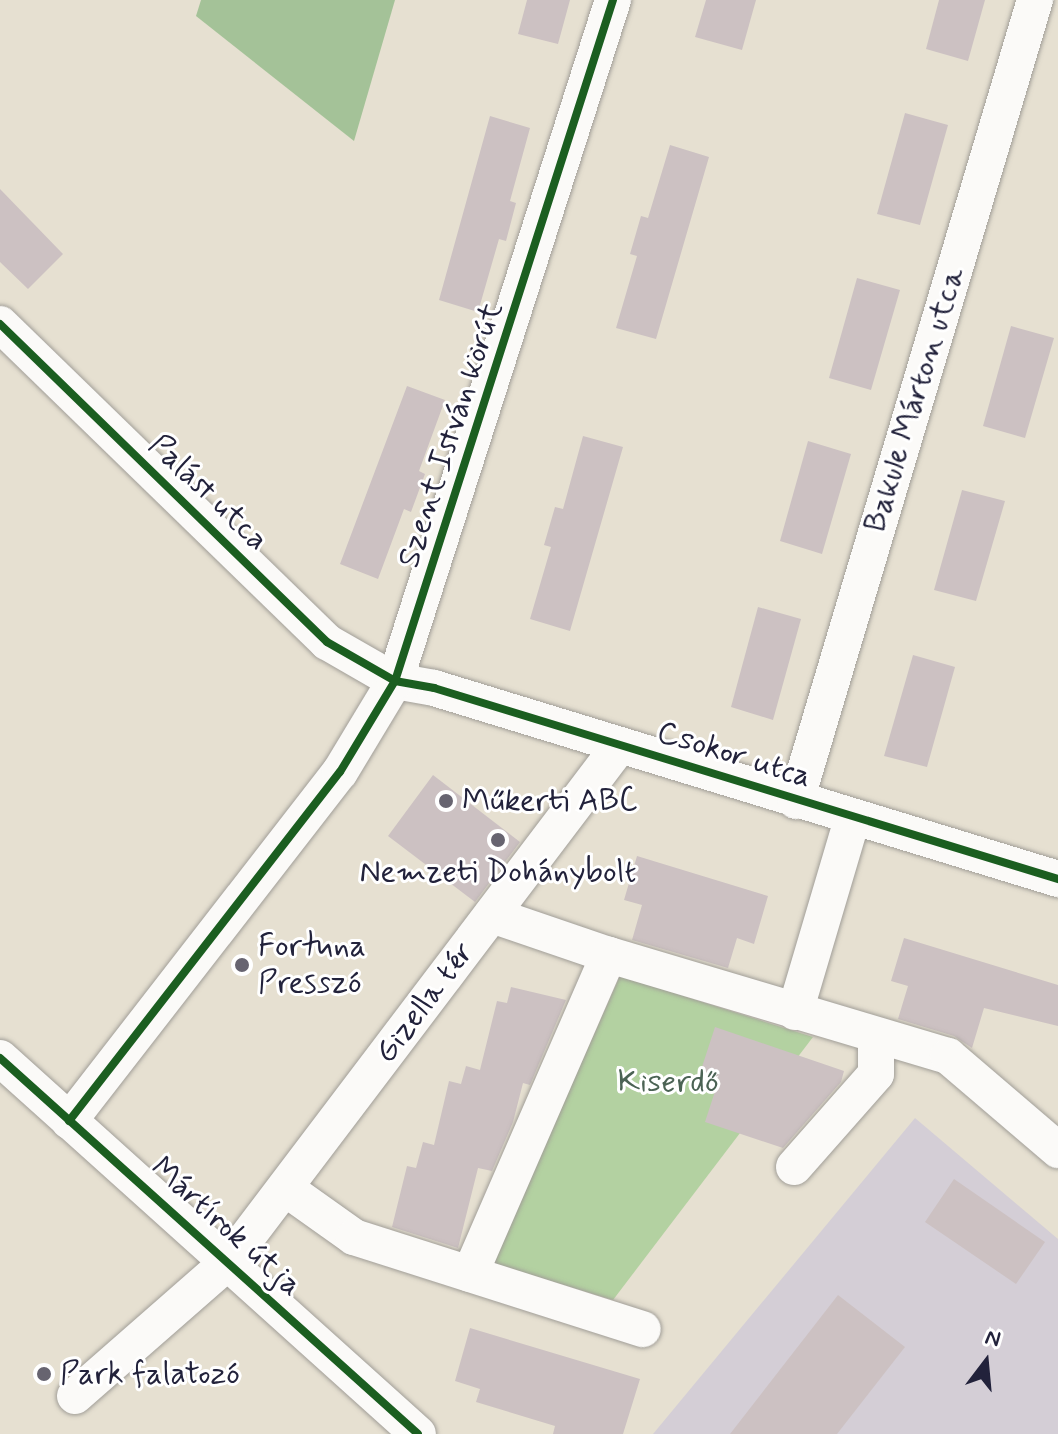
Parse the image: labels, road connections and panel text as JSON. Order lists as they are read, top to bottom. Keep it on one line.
{"streets":{"street":["Bakule Márton utca","Szent István körút","Palást utca","Csokor utca","Gizella tér","Mártírok útja"]},"crossings":[["Bakule Márton utca","Csokor utca"],["Szent István körút","Palást utca"],["Szent István körút","Csokor utca"],["Szent István körút","Mártírok útja"],["Palást utca","Csokor utca"],["Csokor utca","Gizella tér"],["Gizella tér","Mártírok útja"]],"parks":["Kiserdő"],"places":["Műkerti ABC","Nemzeti Dohánybolt","Fortuna Presszó","Park falatozó"],"north":"top"}
